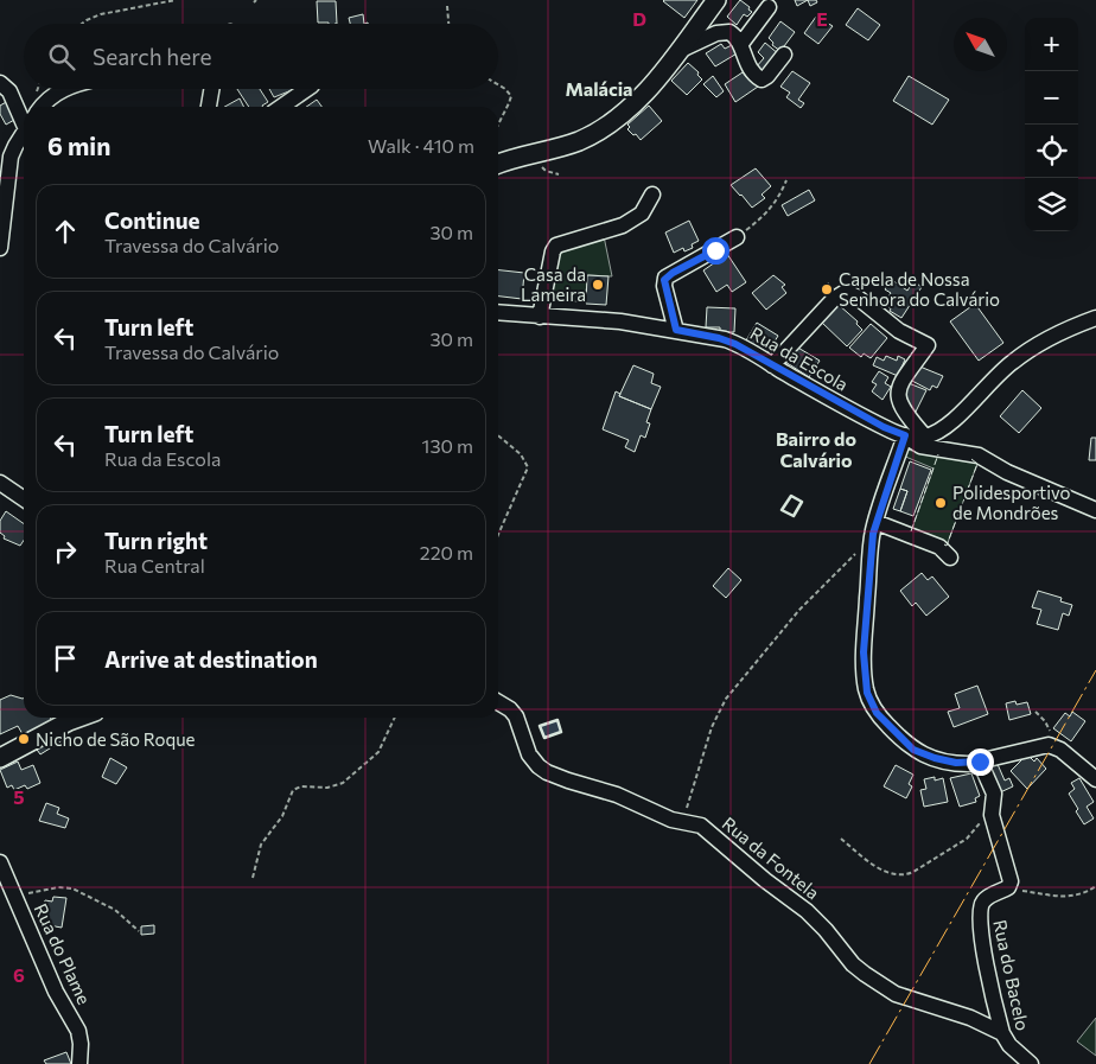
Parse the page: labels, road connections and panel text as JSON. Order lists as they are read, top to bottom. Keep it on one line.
{"streets":{"street":["Rua da Escola","Rua da Fontela","Rua do Plame","Rua do Bacelo"]},"crossings":[["Rua da Fontela","Rua do Bacelo"]],"districts":["Malácia","Bairro do Calvário"],"places":["Casa da Lameira","Capela de Nossa Senhora do Calvário","Polidesportivo de Mondrões","Nicho de São Roque"],"north":"top left","page":{"map_buttons":["+","−"],"search":"Search here","heading":["6 min","Walk · 410 m"],"list":[["Continue","Travessa do Calvário","30 m"],["Turn left","Travessa do Calvário","30 m"],["Turn left","Rua da Escola","130 m"],["Turn right","Rua Central","220 m"],"Arrive at destination"]},"grid":{"columns":["D","E"],"rows":["5","6"]}}
